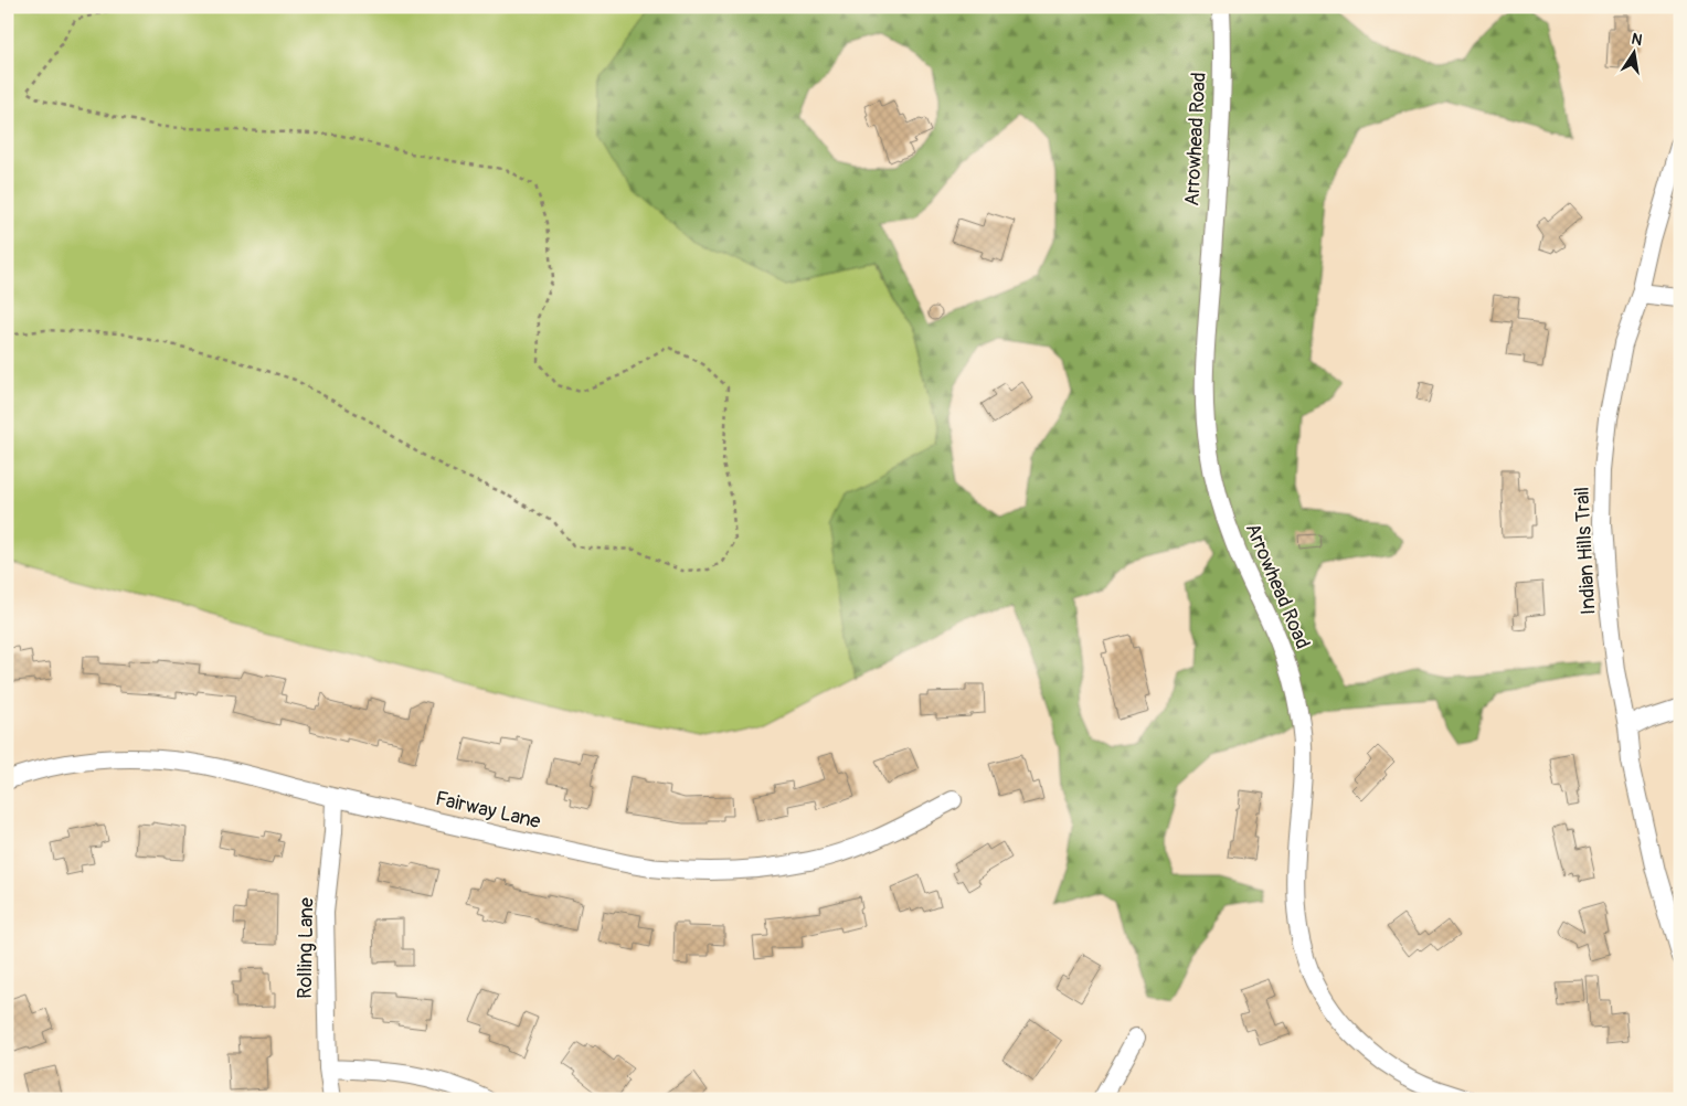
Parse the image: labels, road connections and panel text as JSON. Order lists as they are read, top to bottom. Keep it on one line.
{"streets":{"street":["Arrowhead Road","Indian Hills Trail","Fairway Lane","Rolling Lane"]},"crossings":[["Fairway Lane","Rolling Lane"]],"north":"top"}
